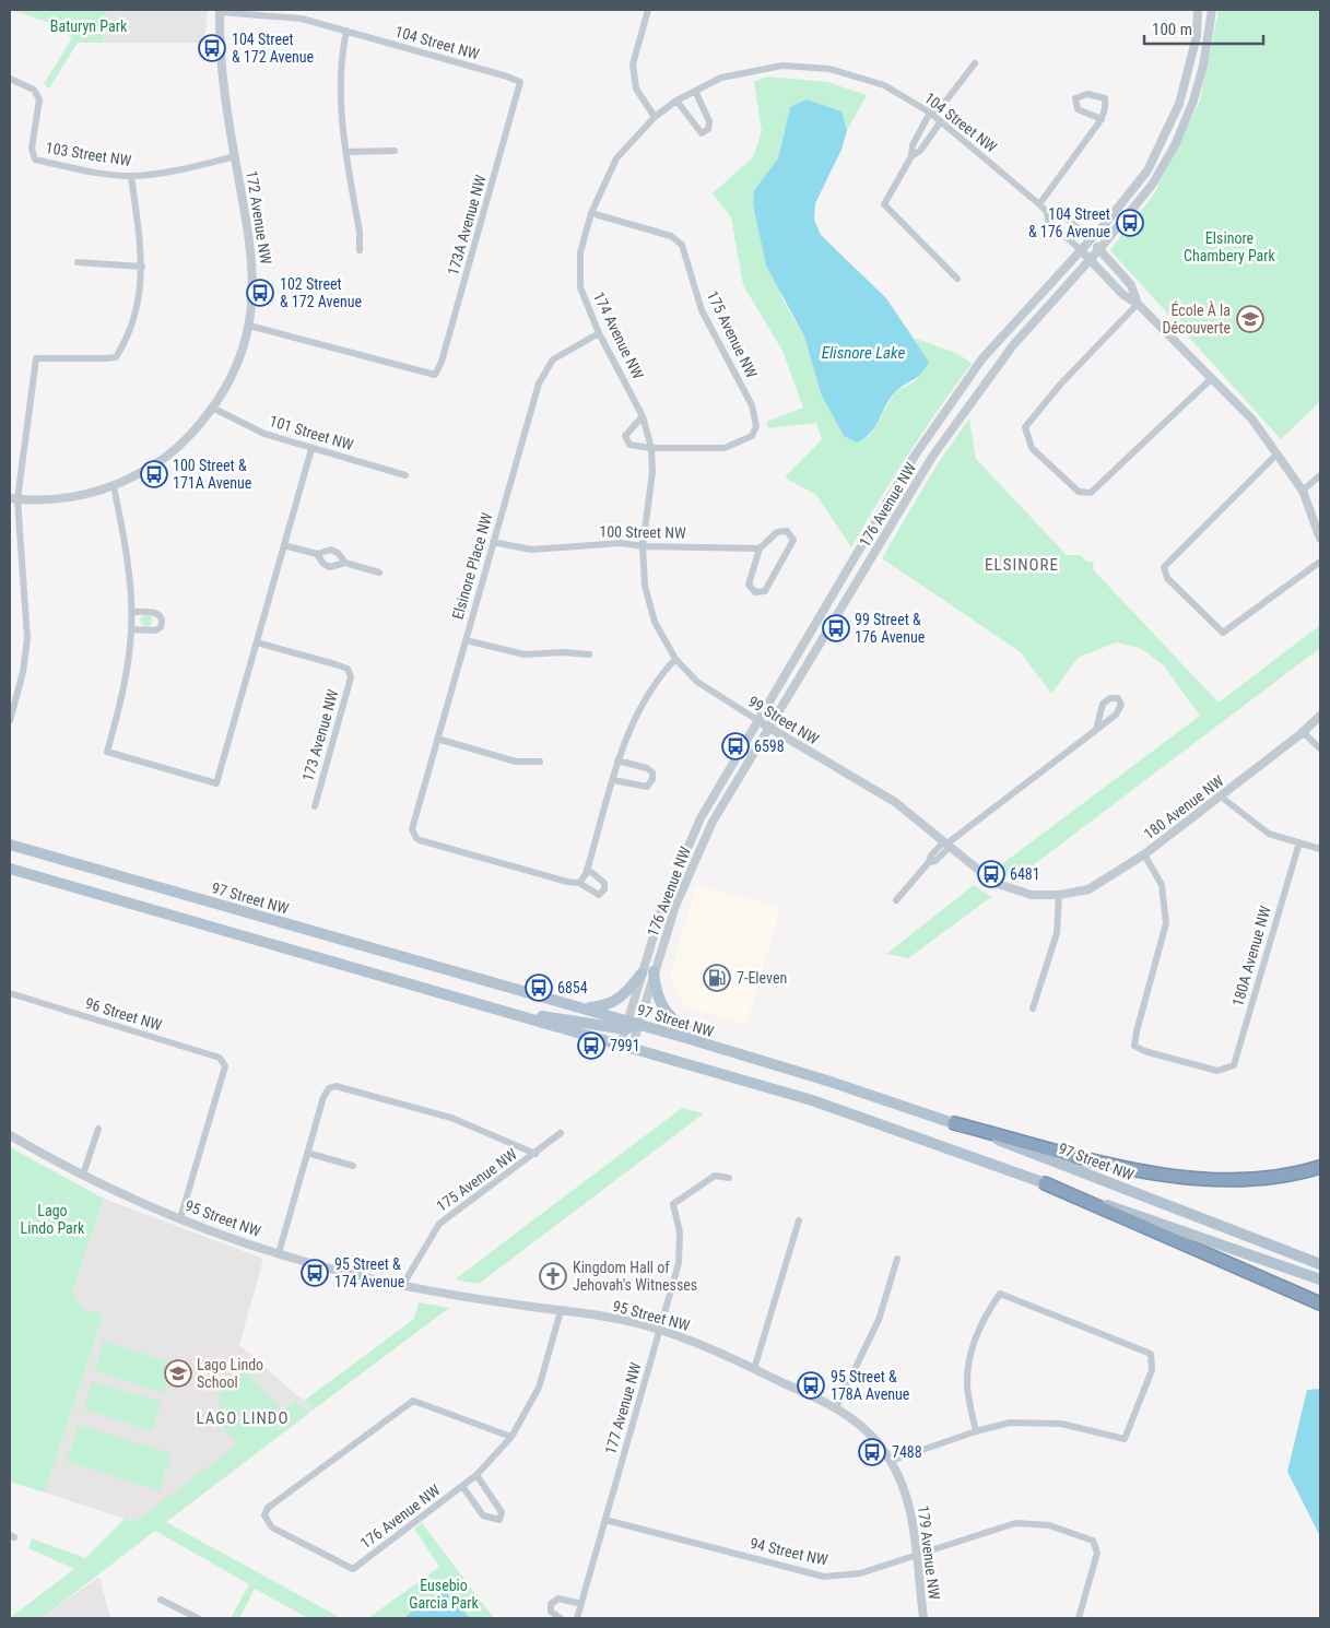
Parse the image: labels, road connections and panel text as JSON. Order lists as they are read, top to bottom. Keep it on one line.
{"streets":{"main road":["97 Street NW"],"street":["104 Street NW","103 Street NW","172 Avenue NW","173A Avenue NW","175 Avenue NW","174 Avenue NW","101 Street NW","176 Avenue NW","100 Street NW","Elsinore Place NW","99 Street NW","173 Avenue NW","180 Avenue NW","180A Avenue NW","96 Street NW","95 Street NW","177 Avenue NW","94 Street NW","179 Avenue NW"]},"crossings":[["104 Street NW","172 Avenue NW"],["104 Street NW","173A Avenue NW"],["104 Street NW","174 Avenue NW"],["104 Street NW","176 Avenue NW"],["103 Street NW","172 Avenue NW"],["172 Avenue NW","173A Avenue NW"],["172 Avenue NW","101 Street NW"],["175 Avenue NW","174 Avenue NW"],["175 Avenue NW","95 Street NW"],["174 Avenue NW","100 Street NW"],["174 Avenue NW","Elsinore Place NW"],["174 Avenue NW","99 Street NW"],["176 Avenue NW","99 Street NW"],["176 Avenue NW","97 Street NW"],["176 Avenue NW","95 Street NW"],["100 Street NW","Elsinore Place NW"],["99 Street NW","180 Avenue NW"],["180 Avenue NW","180A Avenue NW"],["96 Street NW","95 Street NW"],["95 Street NW","177 Avenue NW"],["95 Street NW","179 Avenue NW"],["177 Avenue NW","94 Street NW"],["94 Street NW","179 Avenue NW"]],"districts":["ELSINORE","LAGO LINDO"],"water":["Elisnore Lake"],"parks":["Baturyn Park","Elsinore Chambery Park","Lago Lindo Park","Eusebio Garcia Park"],"places":{"bus stop":["104 Street & 172 Avenue","104 Street & 176 Avenue","102 Street & 172 Avenue","100 Street & 171A Avenue","99 Street & 176 Avenue","6598","6481","6854","7991","95 Street & 174 Avenue","95 Street & 178A Avenue","7488"],"school or university":["École À la Découverte","Lago Lindo School"],"fuel station":["7-Eleven"],"church":["Kingdom Hall of Jehovah's Witnesses"]},"scale_bar":"100 m"}
